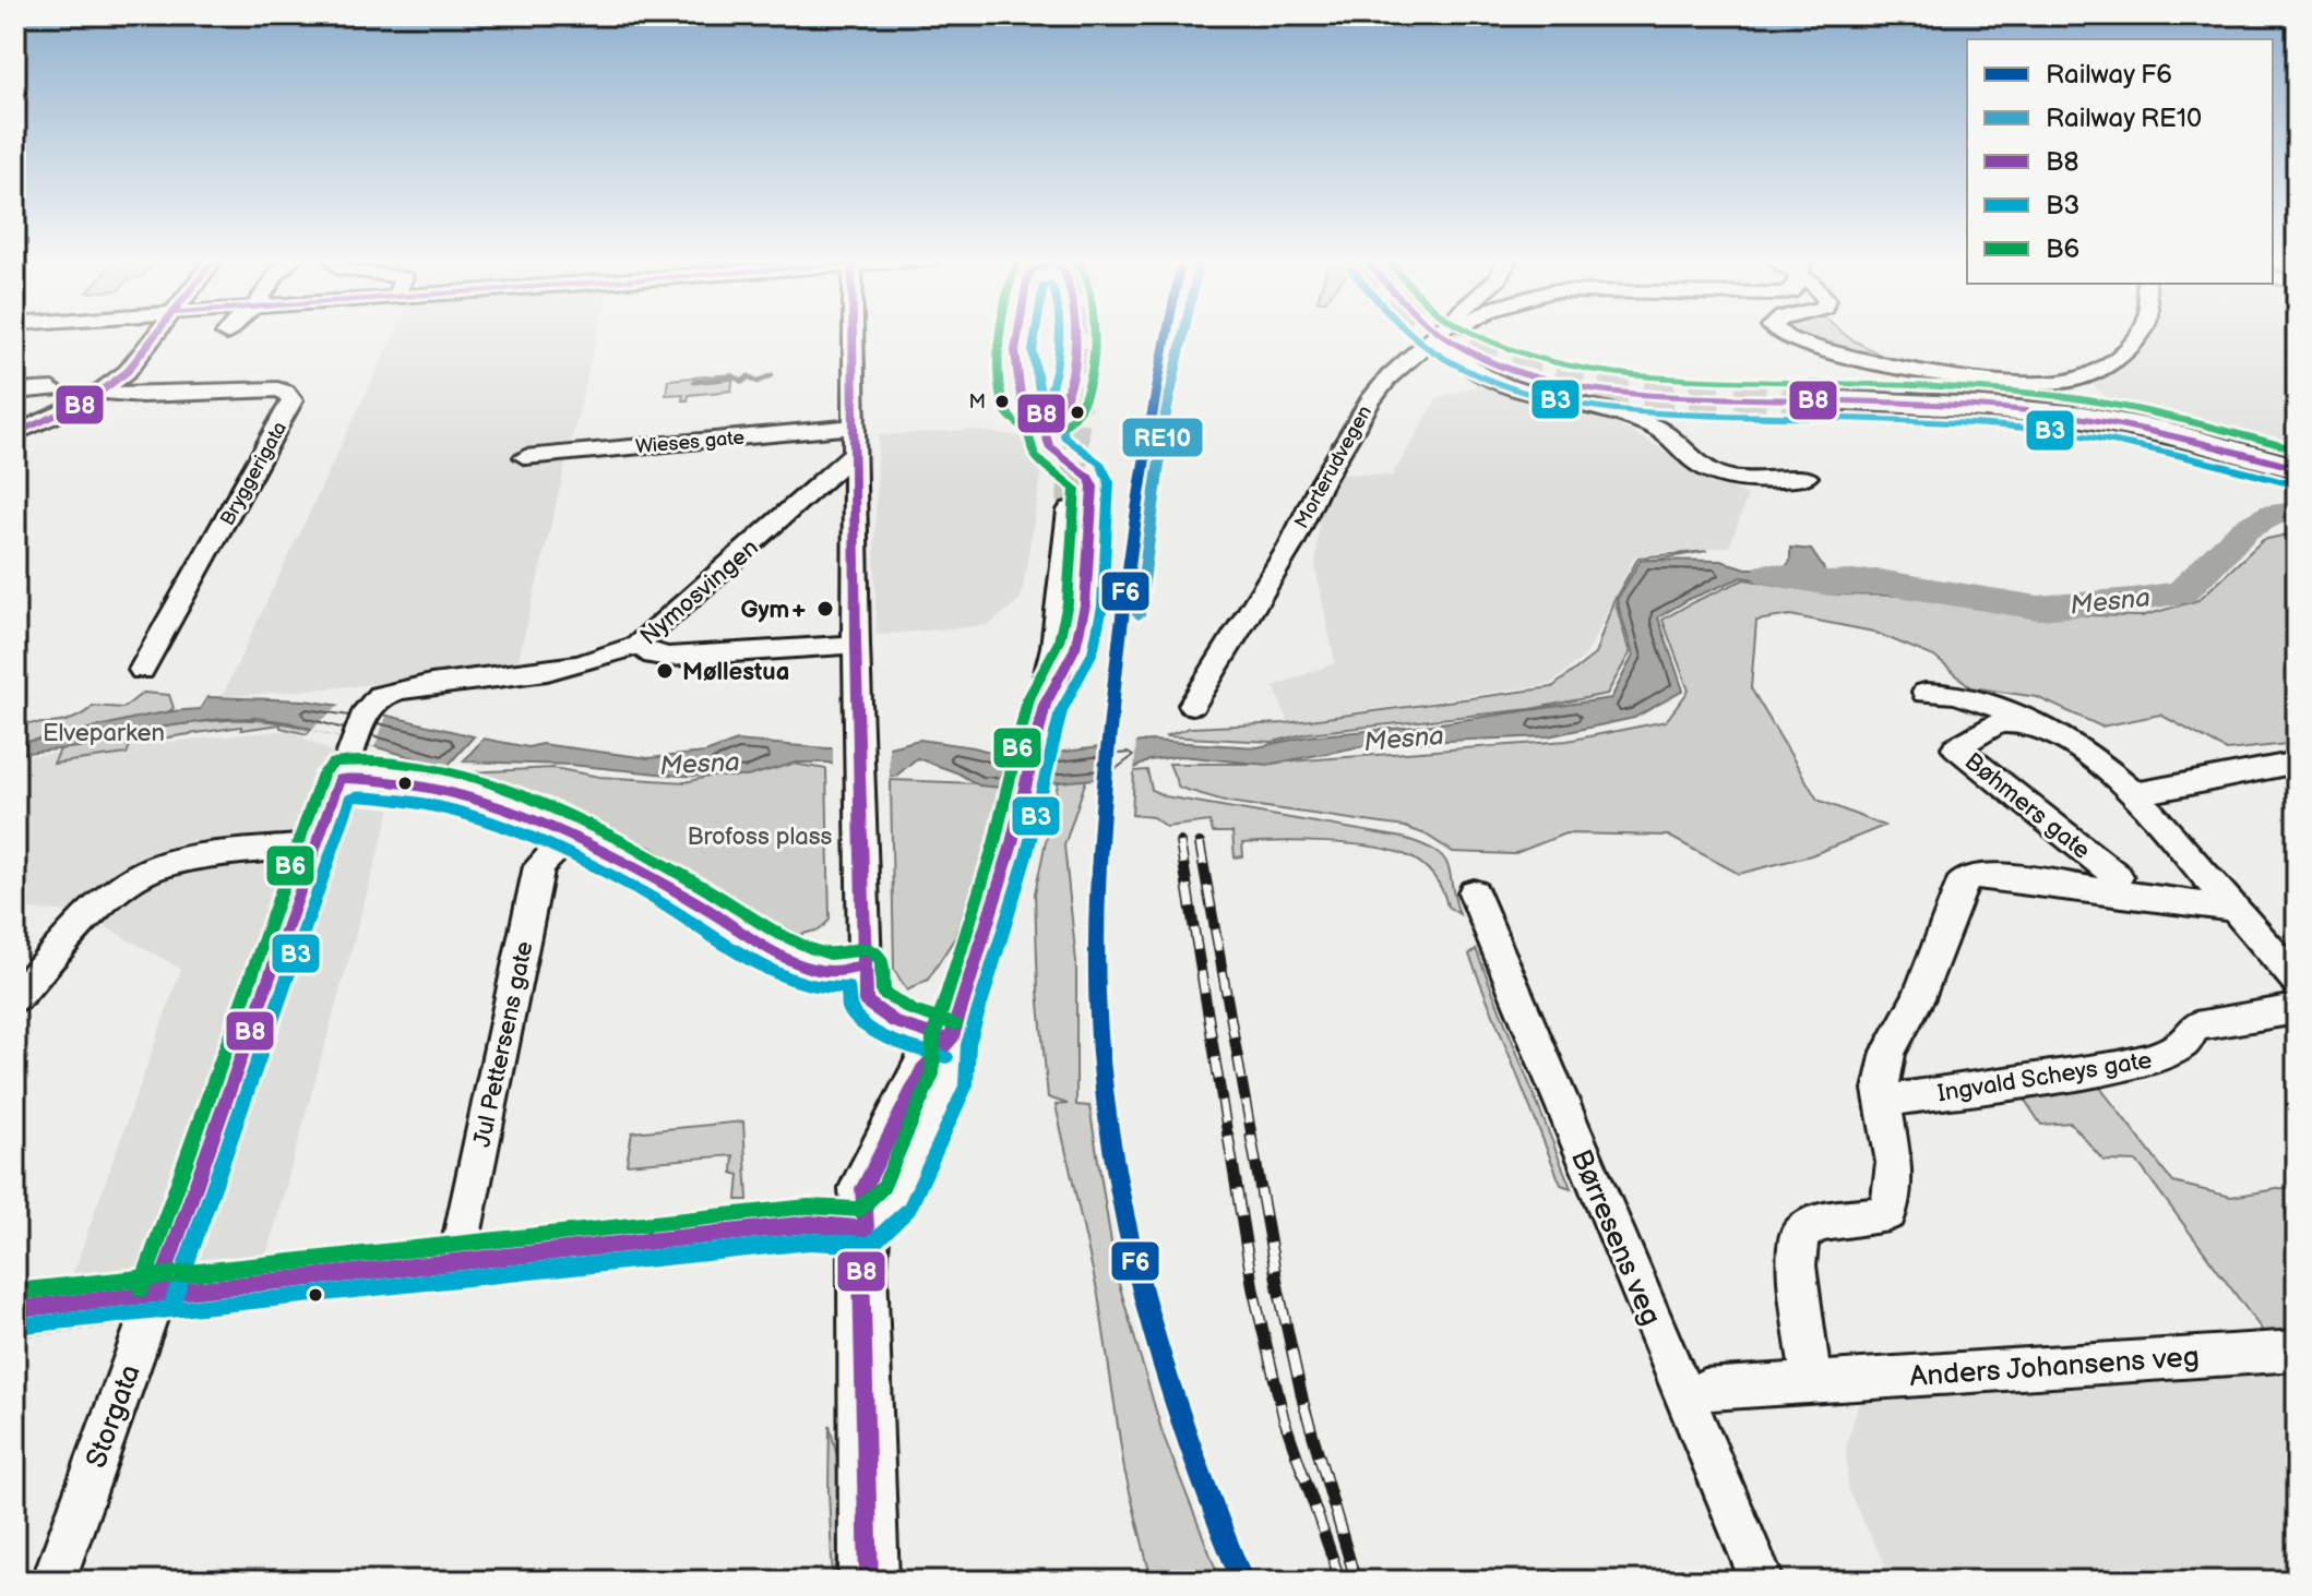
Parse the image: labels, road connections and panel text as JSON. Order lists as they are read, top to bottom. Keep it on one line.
{"streets":{"street":["Wieses gate","Morterudvegen","Bryggerigata","Nymosvingen","Bøhmers gate","Jul Pettersens gate","Ingvald Scheys gate","Børresens veg","Anders Johansens veg","Storgata"]},"crossings":[["Nymosvingen","Storgata"],["Børresens veg","Anders Johansens veg"]],"water":["Mesna"],"parks":["Elveparken","Brofoss plass"],"places":["M","Gym+","Møllestua"],"lines":["rail line F6","rail line RE10","transit line B8","transit line B3","transit line B6"],"legend":["Railway F6","Railway RE10","B8","B3","B6"]}
